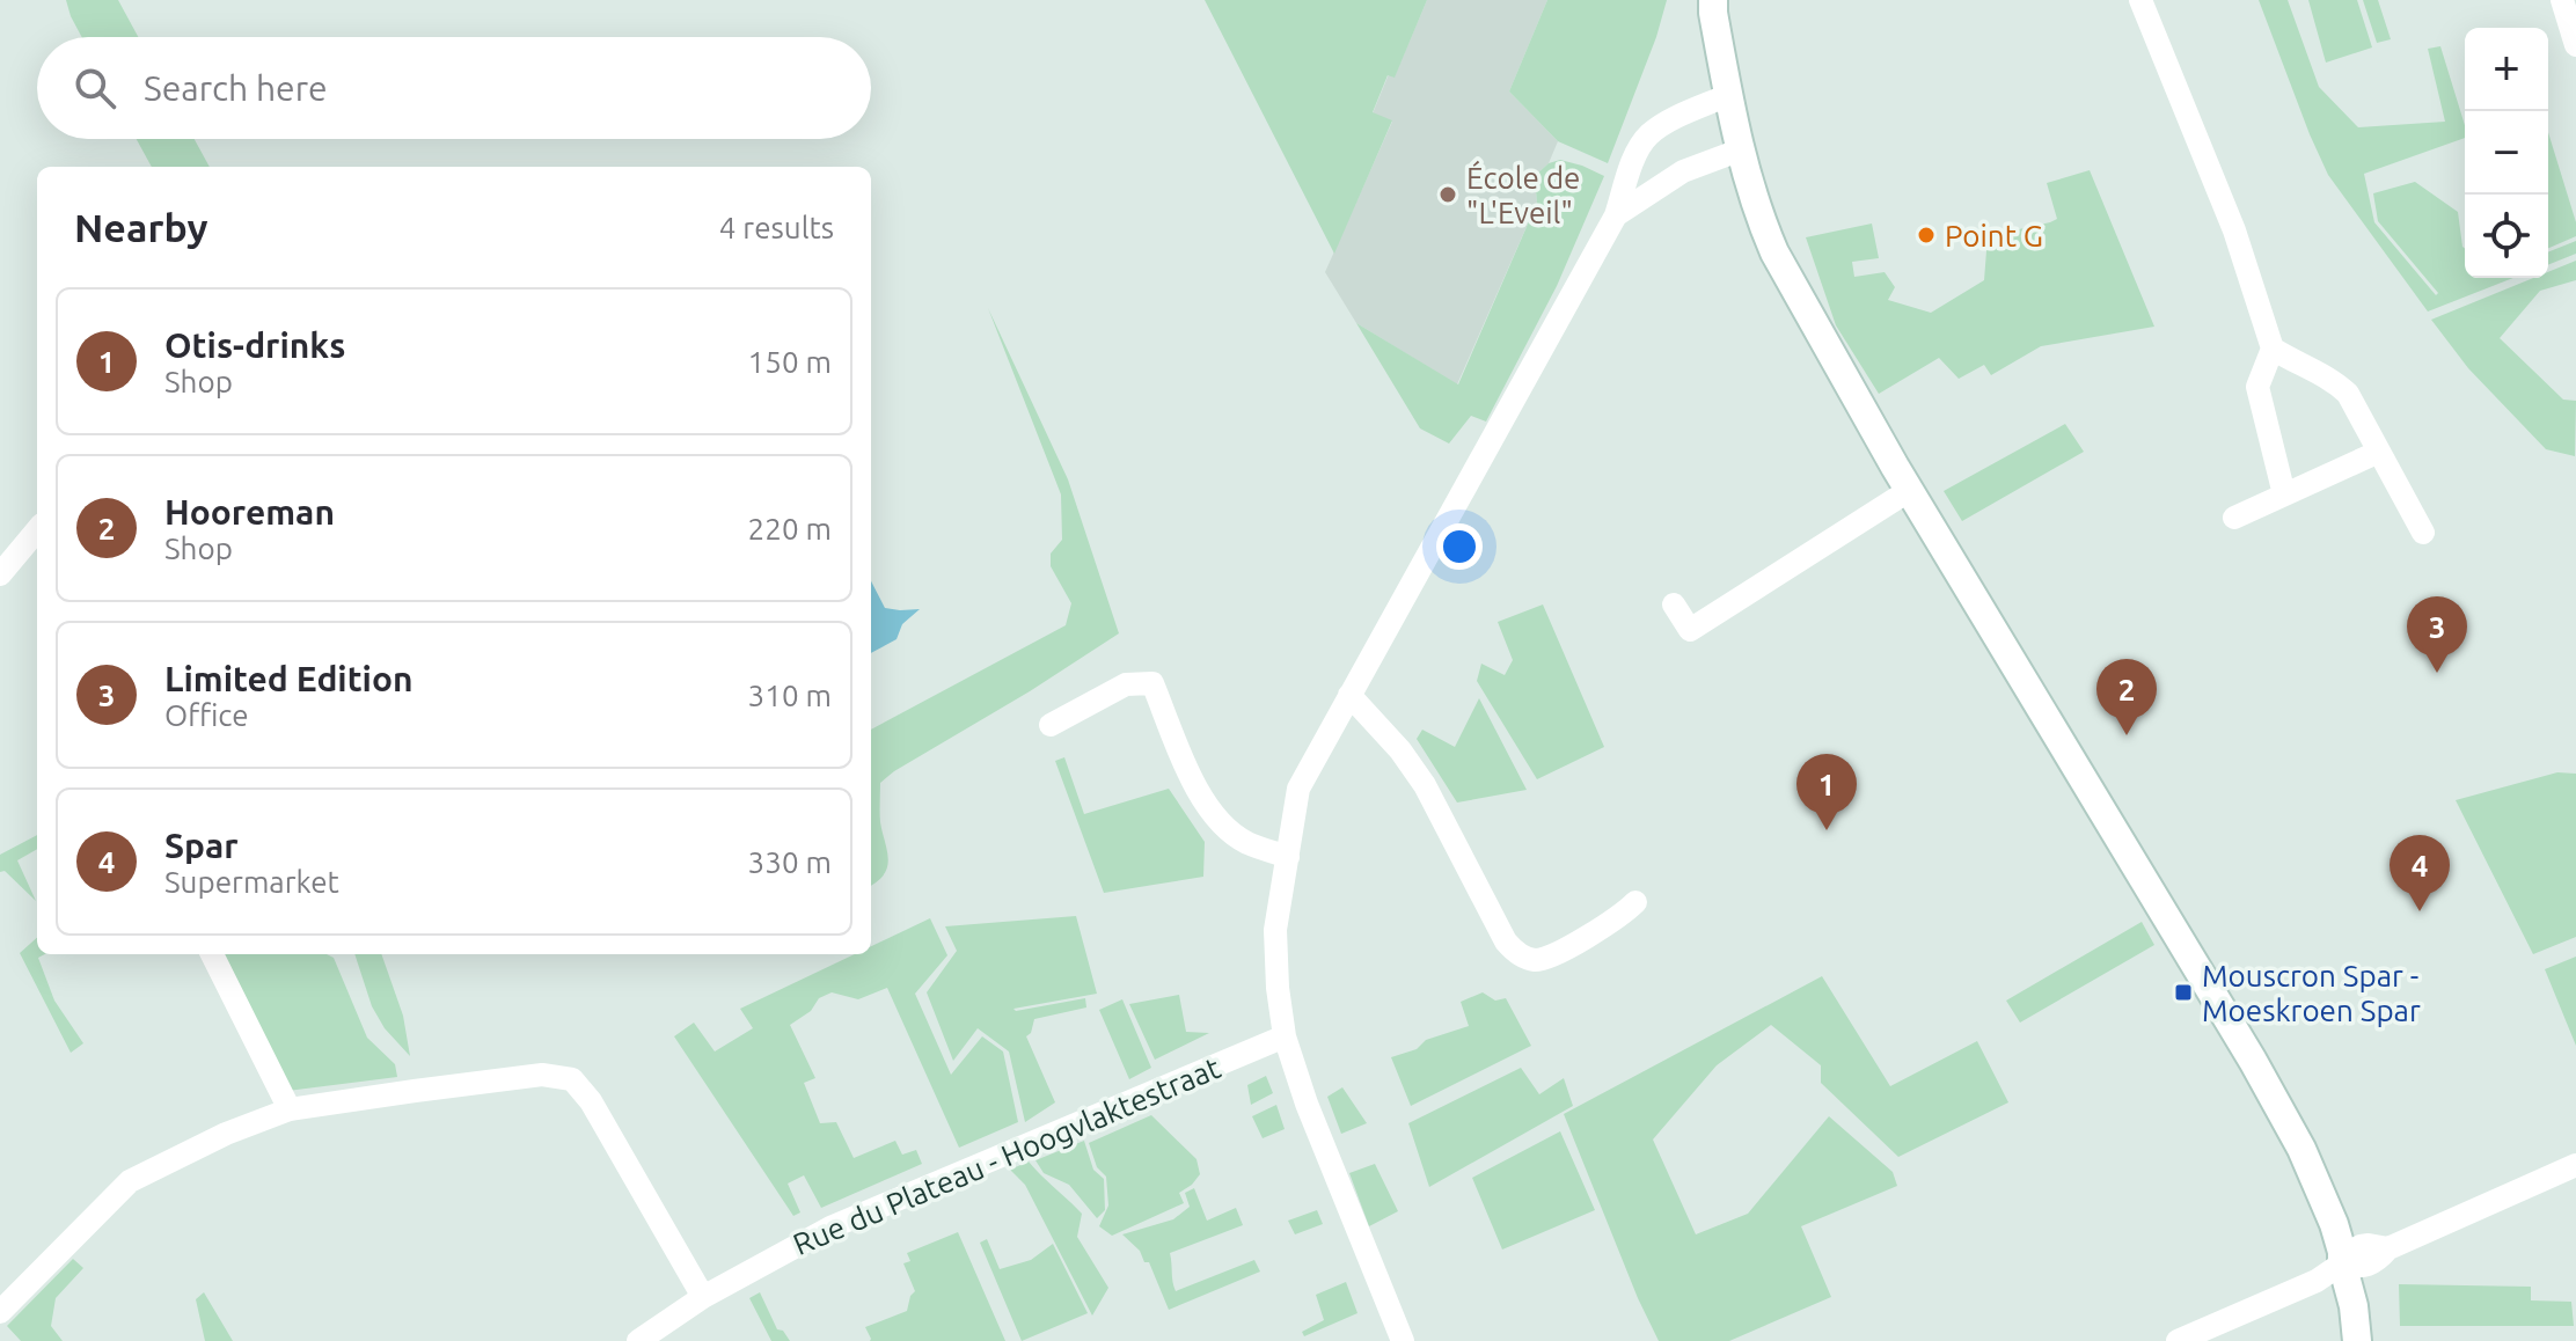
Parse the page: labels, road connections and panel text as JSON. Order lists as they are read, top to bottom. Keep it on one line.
{"streets":{"street":["Rue du Plateau - Hoogvlaktestraat"]},"places":{"other":["École de \"L'Eveil\"","Point G"],"transit":["Mouscron Spar - Moeskroen Spar"]},"page":{"map_buttons":["+","−"],"search":"Search here","heading":["Nearby","4 results"],"list":[{"mark":"1","name":"Otis-drinks","note":"Shop","value":"150 m"},{"mark":"2","name":"Hooreman","note":"Shop","value":"220 m"},{"mark":"3","name":"Limited Edition","note":"Office","value":"310 m"},{"mark":"4","name":"Spar","note":"Supermarket","value":"330 m"}],"pins":["3","2","1","4"]}}
